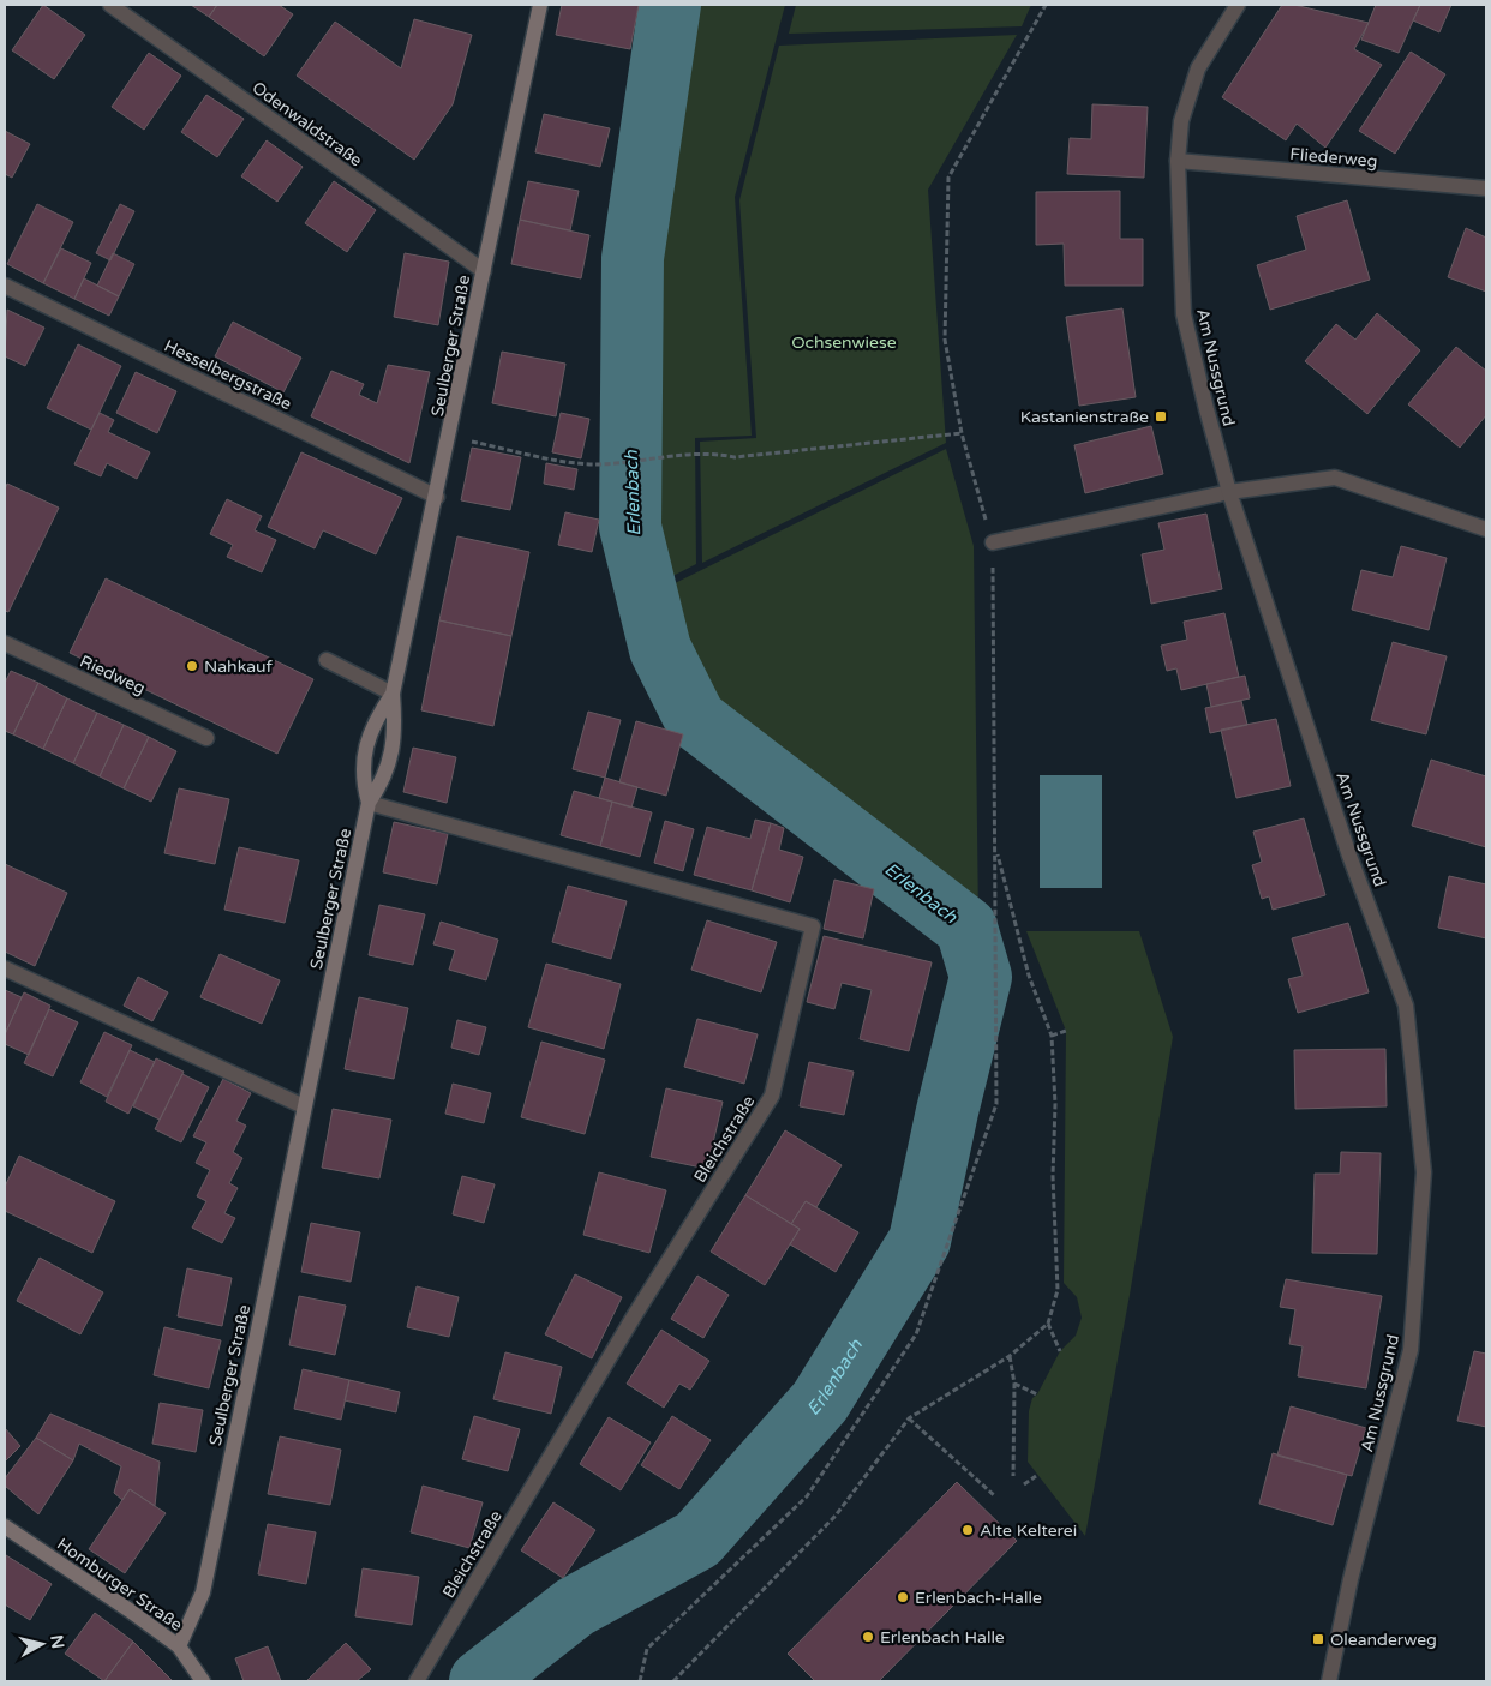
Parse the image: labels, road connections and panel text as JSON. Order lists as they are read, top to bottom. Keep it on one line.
{"streets":{"street":["Odenwaldstraße","Fliederweg","Seulberger Straße","Am Nussgrund","Hesselbergstraße","Riedweg","Bleichstraße","Homburger Straße"]},"crossings":[["Odenwaldstraße","Seulberger Straße"],["Fliederweg","Am Nussgrund"],["Seulberger Straße","Hesselbergstraße"],["Seulberger Straße","Bleichstraße"],["Seulberger Straße","Homburger Straße"]],"water":["Erlenbach"],"parks":["Ochsenwiese"],"places":{"transit":["Kastanienstraße","Oleanderweg"],"other":["Nahkauf","Alte Kelterei","Erlenbach-Halle","Erlenbach Halle"]},"north":"right"}
